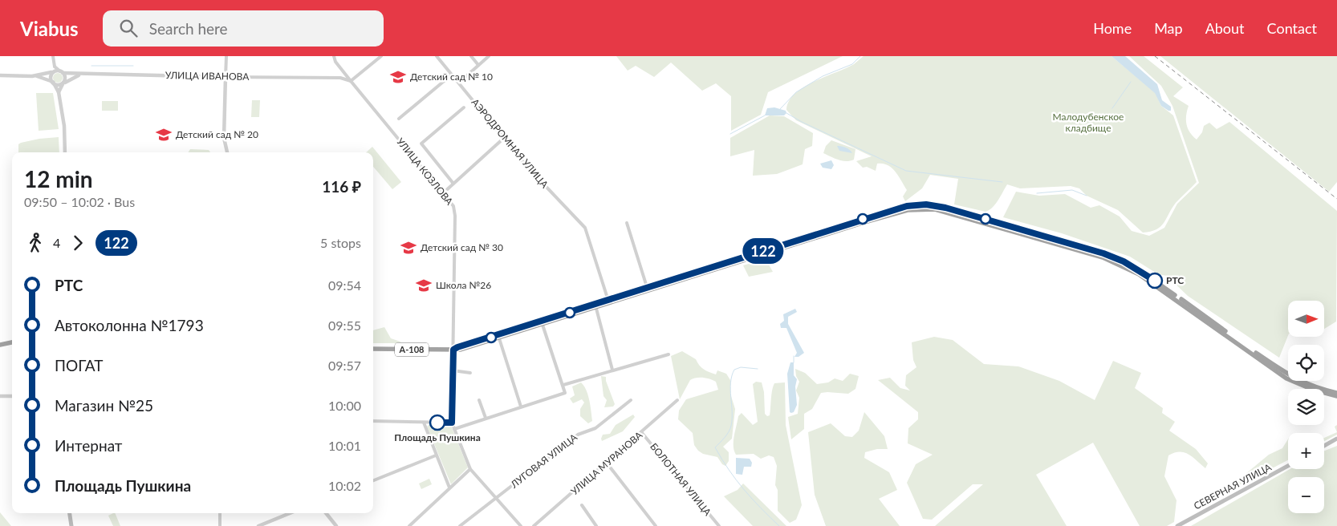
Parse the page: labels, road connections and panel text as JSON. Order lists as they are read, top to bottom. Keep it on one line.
{"streets":{"highway":["А-108"],"main road":["СЕВЕРНАЯ УЛИЦА"],"street":["УЛИЦА ИВАНОВА","АЭРОДРОМНАЯ УЛИЦА","УЛИЦА КОЗЛОВА","ЛУГОВАЯ УЛИЦА","УЛИЦА МУРАНОВА","БОЛОТНАЯ УЛИЦА"]},"crossings":[["УЛИЦА ИВАНОВА","УЛИЦА КОЗЛОВА"],["АЭРОДРОМНАЯ УЛИЦА","А-108"],["УЛИЦА КОЗЛОВА","А-108"],["УЛИЦА МУРАНОВА","БОЛОТНАЯ УЛИЦА"]],"parks":["Малодубенское кладбище"],"places":{"school or university":["Детский сад № 10","Детский сад № 20","Детский сад № 30","Школа №26"],"other":["РТС","Площадь Пушкина"]},"lines":["bus line 122"],"north":"right","page":{"header":"Viabus","search":"Search here","nav":["Home","Map","About","Contact"],"on_map":"122","heading":["12 min","09:50 – 10:02 · Bus","116 ₽"],"legs":["4","122","5 stops"],"list":[{"name":"РТС","value":"09:54"},{"name":"Автоколонна №1793","value":"09:55"},{"name":"ПОГАТ","value":"09:57"},{"name":"Магазин №25","value":"10:00"},{"name":"Интернат","value":"10:01"},{"name":"Площадь Пушкина","value":"10:02"}],"map_buttons":["+","−"]}}
